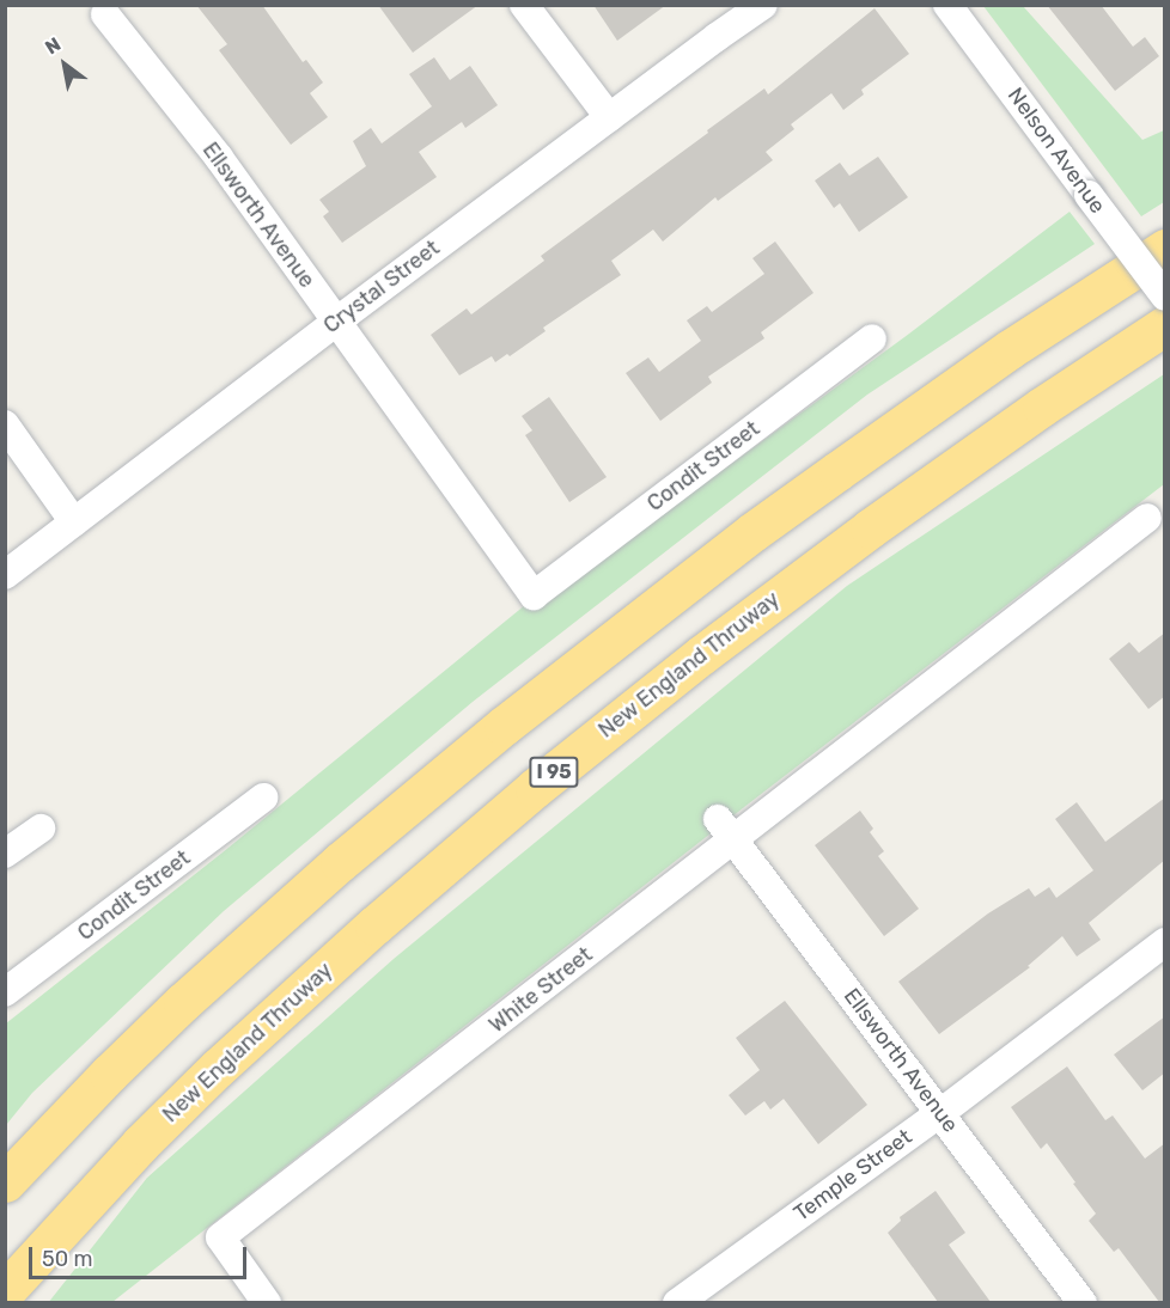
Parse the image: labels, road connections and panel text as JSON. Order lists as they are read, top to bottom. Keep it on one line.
{"streets":{"highway":["New England Thruway","I 95"],"street":["Nelson Avenue","Ellsworth Avenue","Crystal Street","Condit Street","White Street","Temple Street"]},"crossings":[["Ellsworth Avenue","Crystal Street"],["Ellsworth Avenue","Condit Street"],["Ellsworth Avenue","White Street"],["Ellsworth Avenue","Temple Street"]],"scale_bar":"50 m","north":"top left"}
